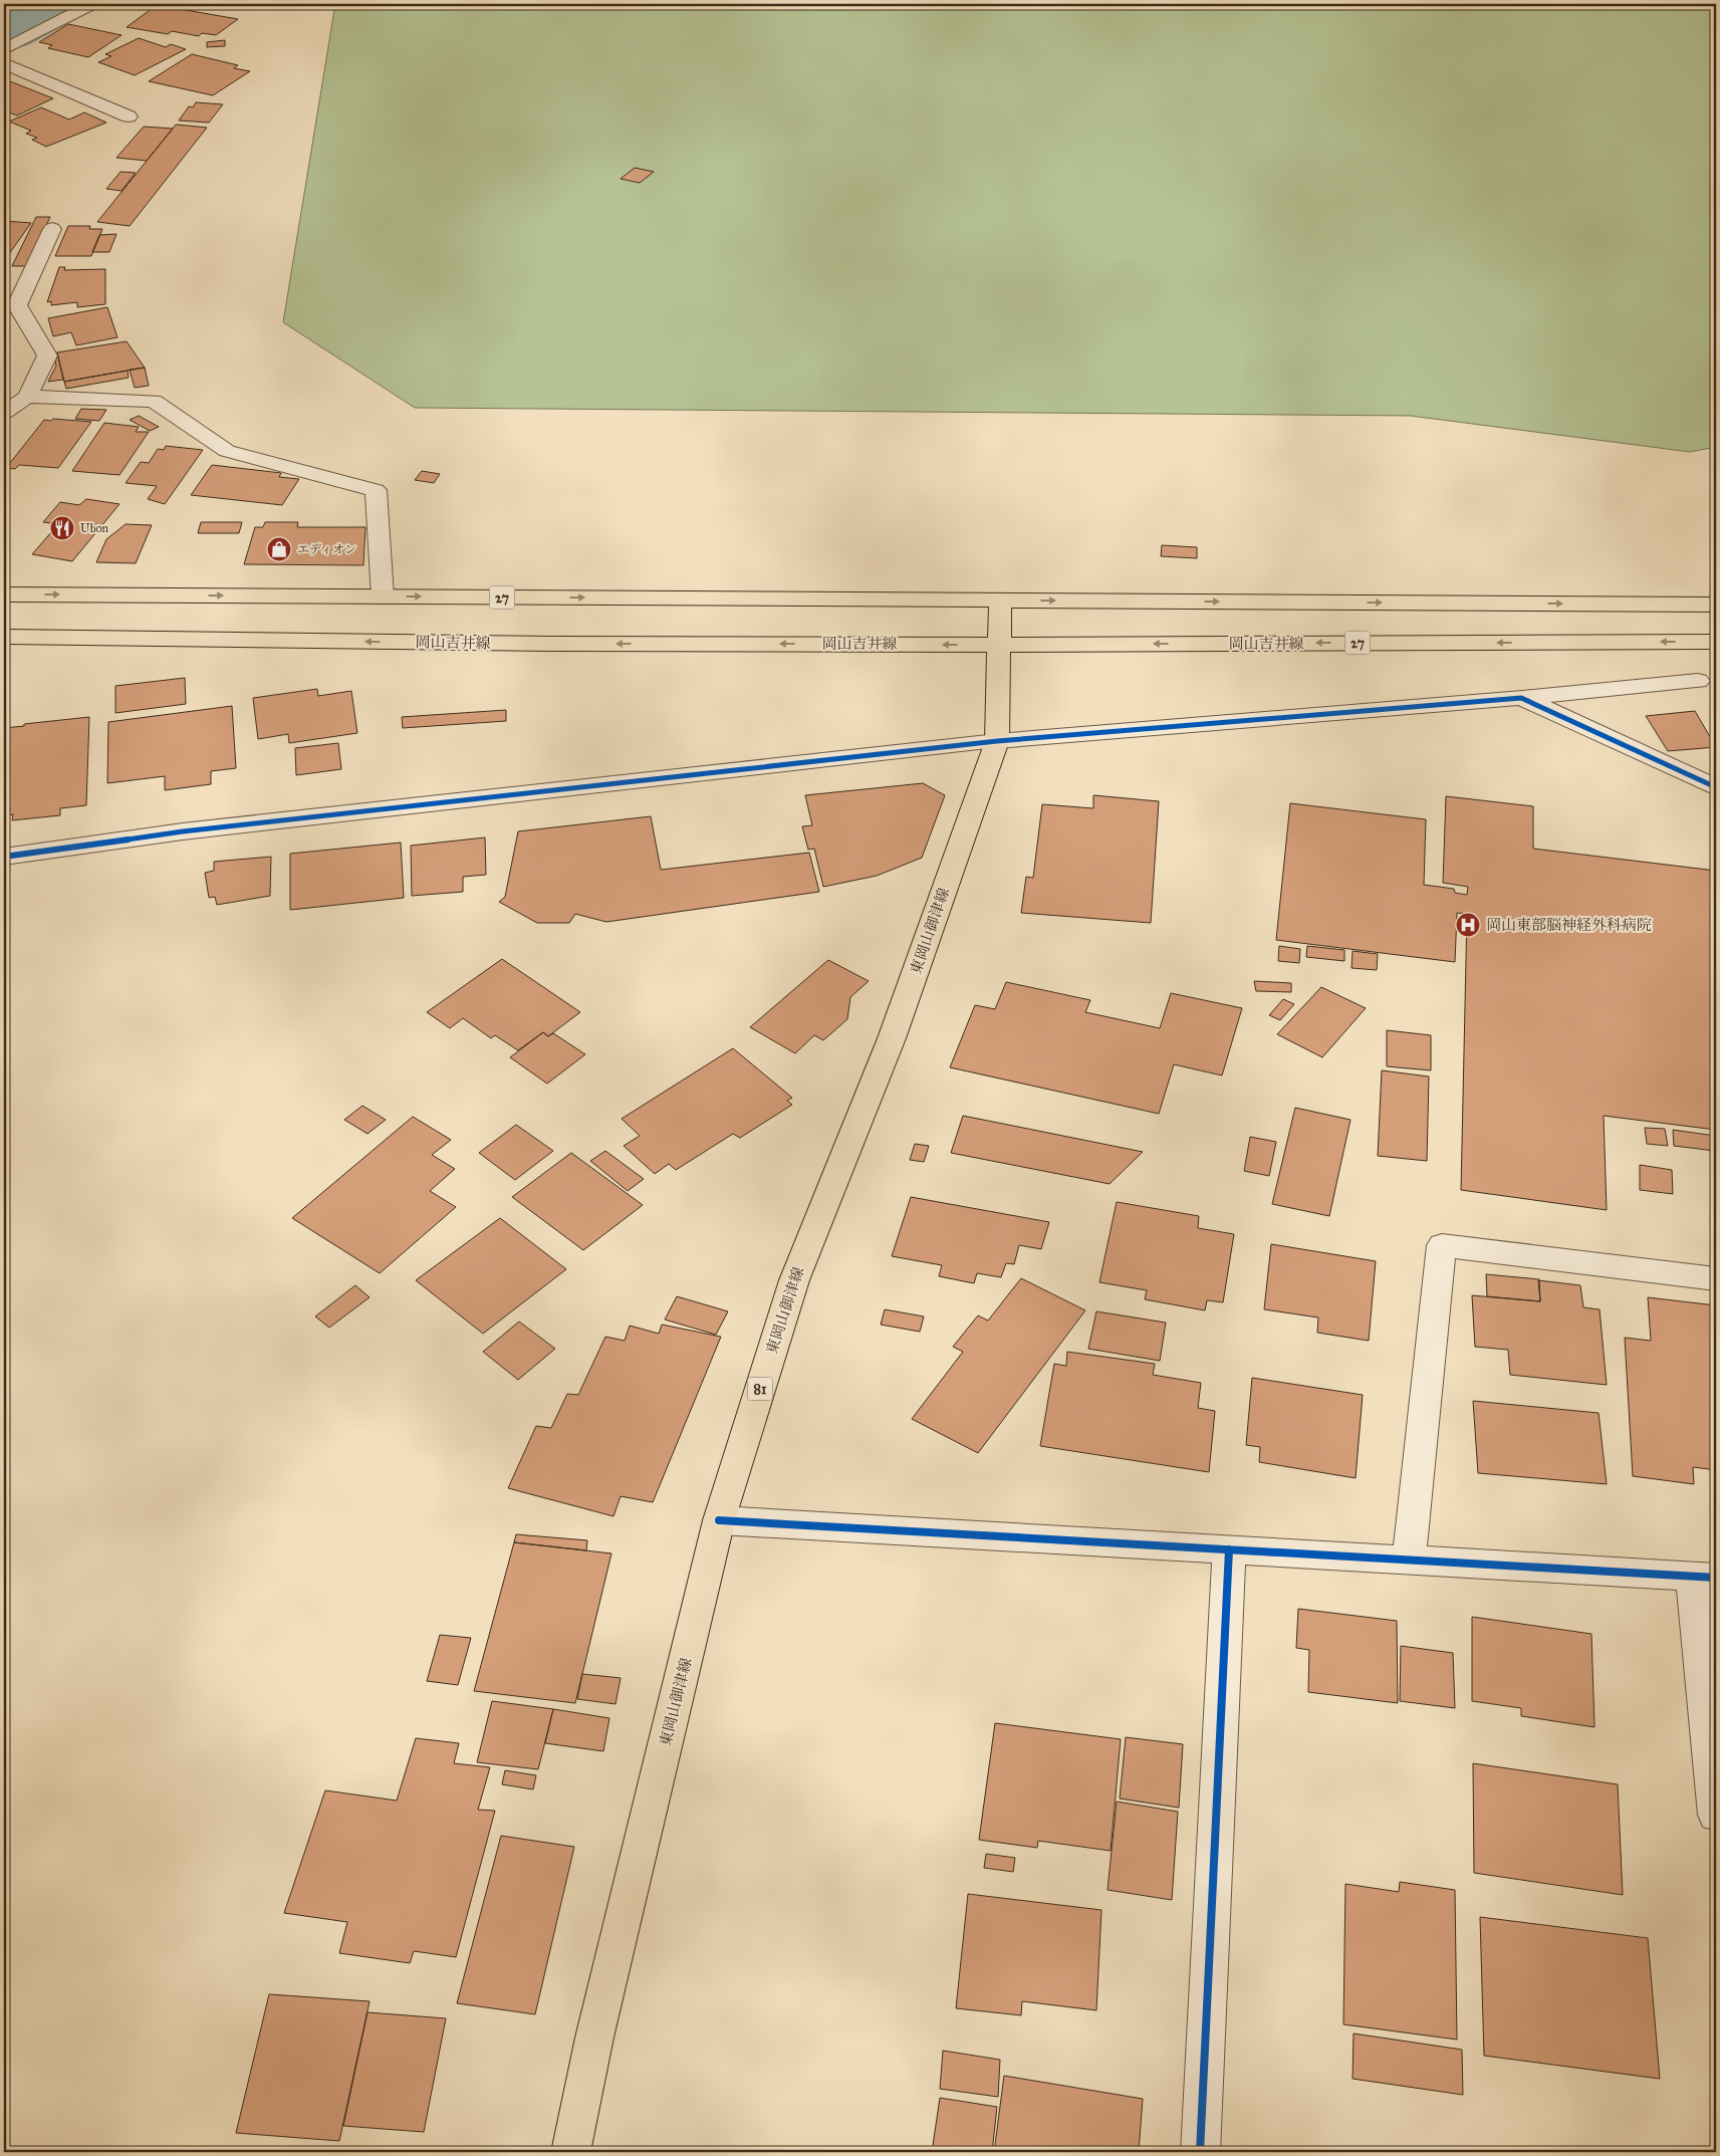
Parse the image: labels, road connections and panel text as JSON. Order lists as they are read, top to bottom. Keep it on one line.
{"streets":{"main road":["27","岡山吉井線","東岡山御津線","81"]},"crossings":[["27","東岡山御津線"],["岡山吉井線","東岡山御津線"]],"places":{"restaurant":["Ubon"],"shop":["エディオン"],"hospital":["岡山東部脳神経外科病院"]}}
